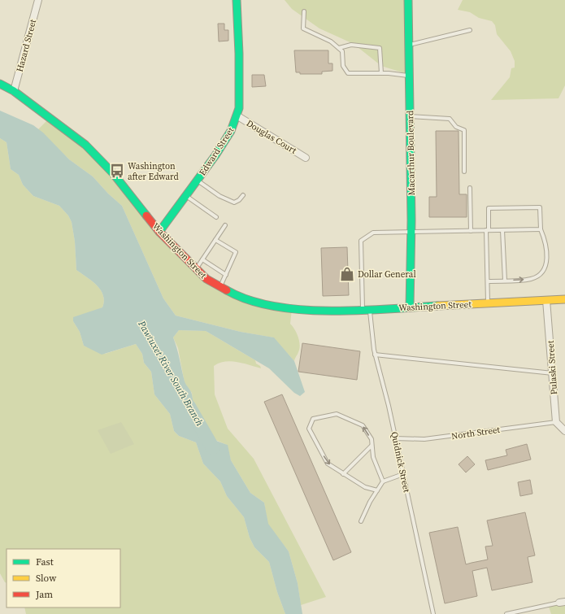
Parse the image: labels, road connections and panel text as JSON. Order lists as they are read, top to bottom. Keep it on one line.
{"streets":{"main road":["Edward Street","Macarthur Boulevard","Washington Street"],"street":["Hazard Street","Douglas Court","Pulaski Street"],"lane":["North Street","Quidnick Street"]},"crossings":[["Hazard Street","Washington Street"],["Douglas Court","Edward Street"],["Edward Street","Washington Street"],["Macarthur Boulevard","Washington Street"],["Macarthur Boulevard","Quidnick Street"],["Washington Street","Pulaski Street"],["Washington Street","Quidnick Street"],["Pulaski Street","North Street"],["North Street","Quidnick Street"]],"water":["Pawtuxet River South Branch"],"places":{"bus stop":["Washington after Edward"],"shop":["Dollar General"]},"legend":["Fast","Slow","Jam"]}
